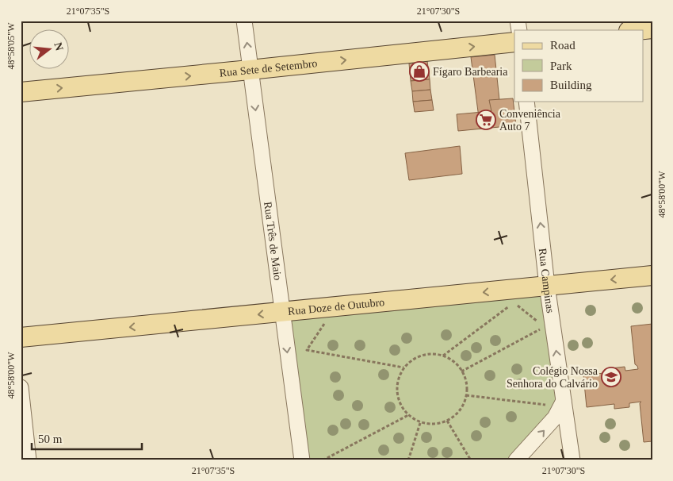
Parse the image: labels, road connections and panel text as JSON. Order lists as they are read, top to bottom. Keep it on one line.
{"streets":{"main road":["Rua Sete de Setembro","Rua Doze de Outubro"],"street":["Rua Três de Maio","Rua Campinas"]},"crossings":[["Rua Sete de Setembro","Rua Três de Maio"],["Rua Três de Maio","Rua Doze de Outubro"],["Rua Campinas","Rua Doze de Outubro"]],"one_way":["Rua Sete de Setembro","Rua Campinas","Rua Doze de Outubro"],"places":{"shop":["Fígaro Barbearia"],"supermarket":["Conveniência Auto 7"],"school or university":["Colégio Nossa Senhora do Calvário"]},"legend":["Road","Park","Building"],"scale_bar":"50 m","north":"right","coordinates":["21°07'35\"S","21°07'30\"S","48°58'05\"W","48°58'00\"W"]}
